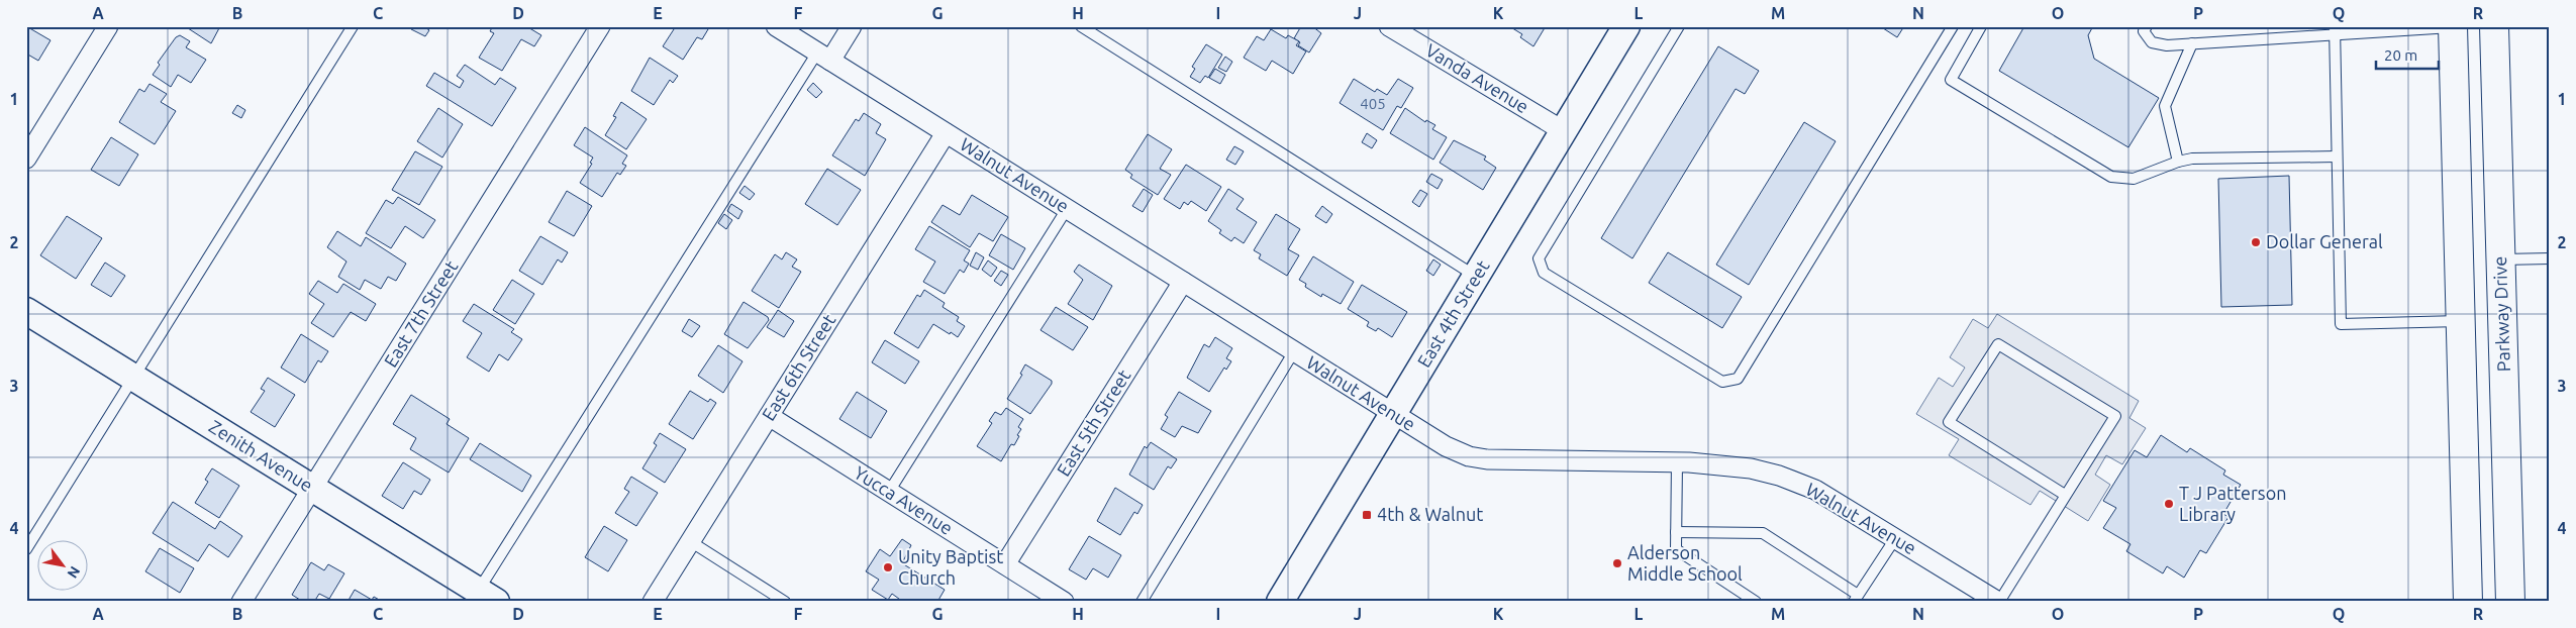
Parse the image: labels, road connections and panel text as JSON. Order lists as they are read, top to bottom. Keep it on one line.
{"streets":{"highway":["Parkway Drive"],"street":["Vanda Avenue","Walnut Avenue","East 7th Street","East 4th Street","East 6th Street","East 5th Street","Zenith Avenue","Yucca Avenue"]},"crossings":[["Vanda Avenue","East 4th Street"],["Walnut Avenue","East 4th Street"],["Walnut Avenue","East 6th Street"],["Walnut Avenue","East 5th Street"],["East 7th Street","Zenith Avenue"],["East 6th Street","Yucca Avenue"],["East 5th Street","Yucca Avenue"]],"places":{"other":["Dollar General","T J Patterson Library","Alderson Middle School","Unity Baptist Church"],"transit":["4th & Walnut"]},"house_numbers":["405"],"scale_bar":"20 m","north":"bottom right","grid":{"columns":["A","B","C","D","E","F","G","H","I","J","K","L","M","N","O","P","Q","R"],"rows":["1","2","3","4"]}}
